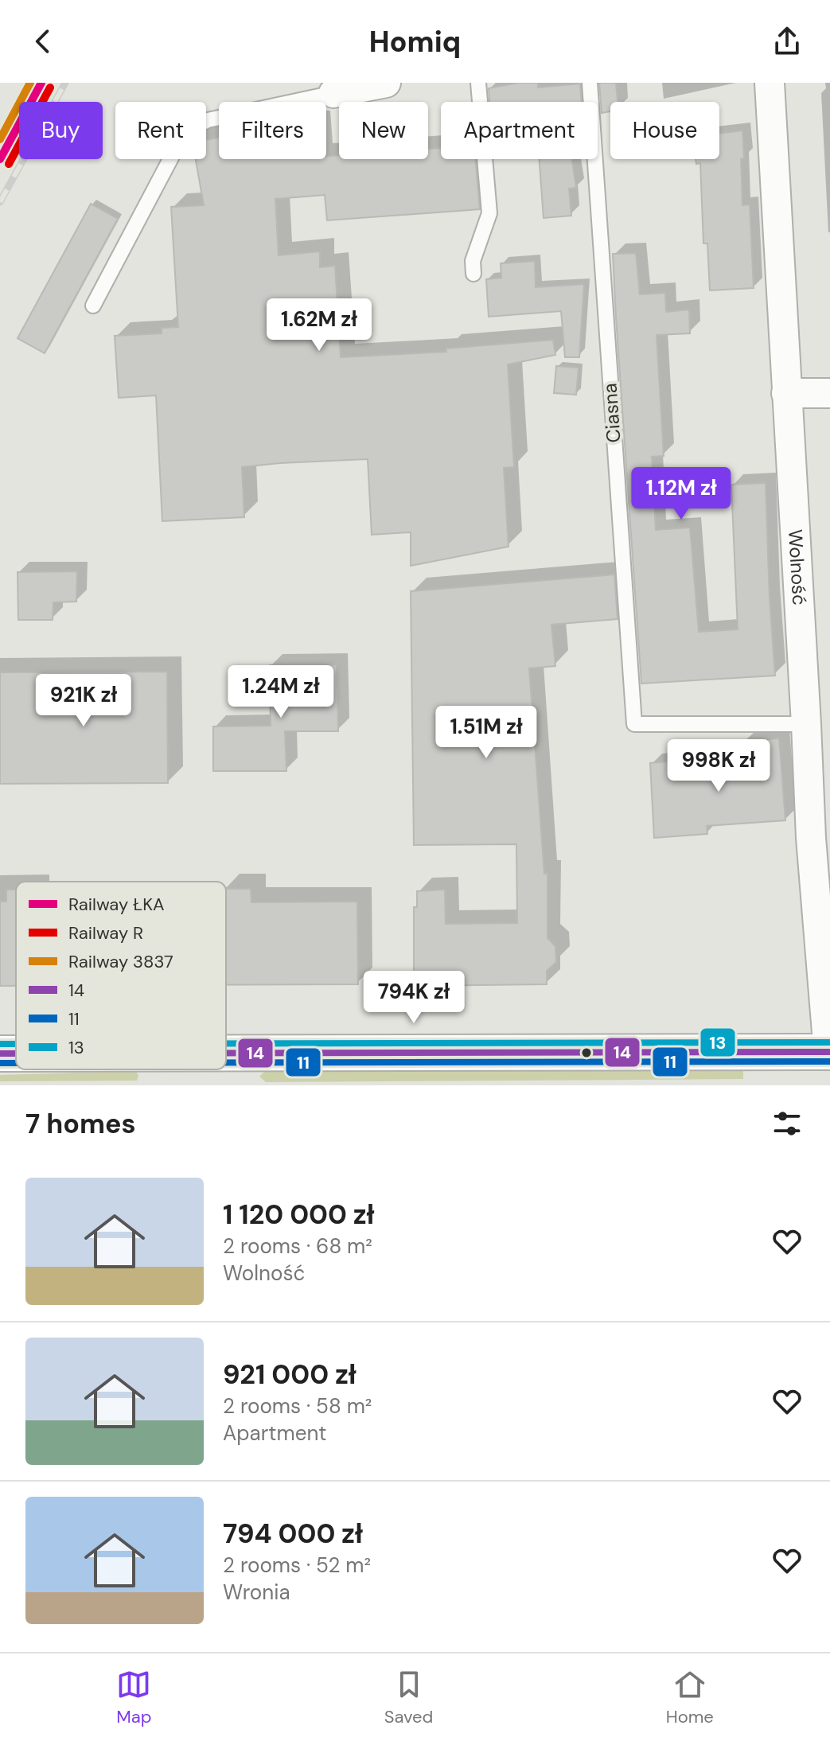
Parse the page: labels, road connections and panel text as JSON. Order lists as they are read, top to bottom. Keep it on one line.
{"streets":{"street":["Wolność"],"lane":["Ciasna"]},"crossings":[["Ciasna","Wolność"]],"lines":["rail line ŁKA","rail line 3837","rail line R","transit line 13","transit line 14","transit line 11"],"legend":["Railway ŁKA","Railway R","Railway 3837","14","11","13"],"page":{"header":"Homiq","chip":["Buy","Rent","Filters","New","Apartment","House"],"price":["1.62M zł","1.12M zł","1.24M zł","921K zł","1.51M zł","998K zł","794K zł"],"heading":"7 homes","list":[{"name":"1 120 000 zł","note":"2 rooms · 68 m² · Wolność"},{"name":"921 000 zł","note":"2 rooms · 58 m² · Apartment"},{"name":"794 000 zł","note":"2 rooms · 52 m² · Wronia"}],"tabs":["Map","Saved","Home"]}}
